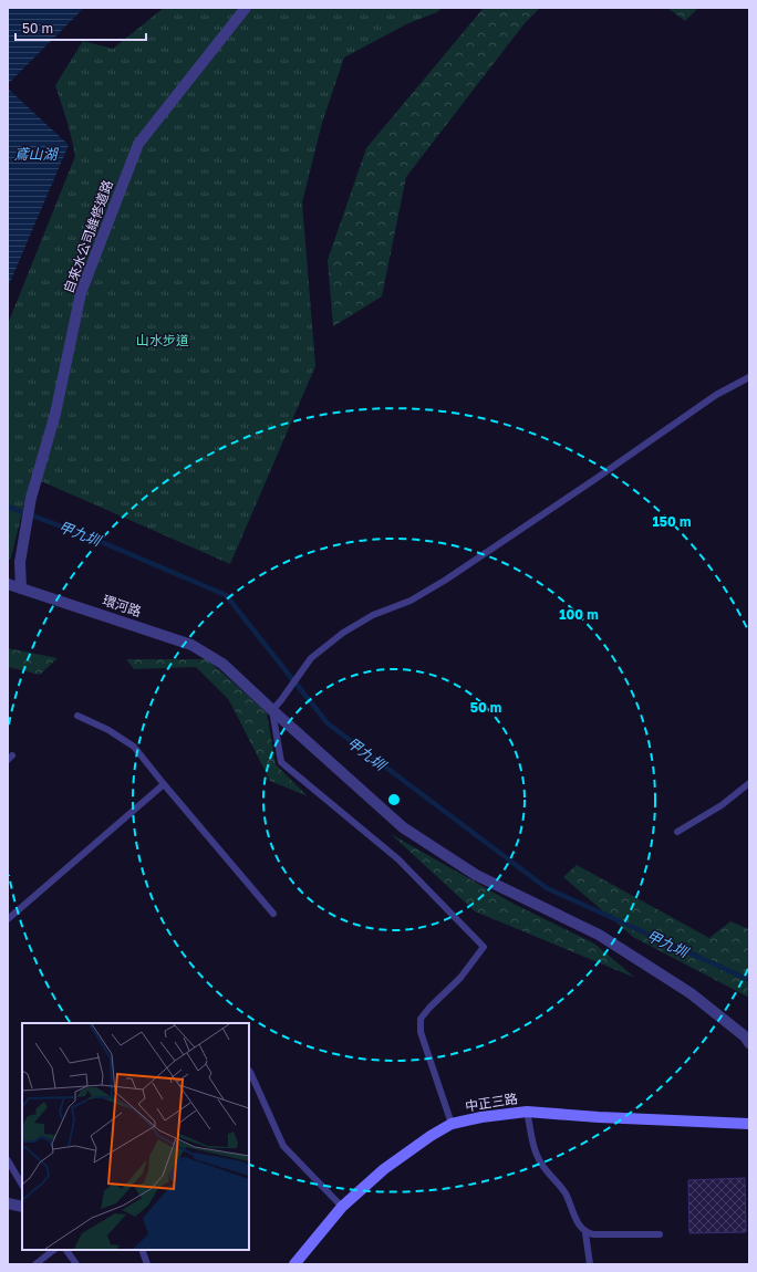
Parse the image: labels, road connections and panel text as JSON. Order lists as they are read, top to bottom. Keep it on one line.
{"streets":{"street":["自來水公司維修道路","環河路","中正三路"]},"crossings":[["自來水公司維修道路","環河路"]],"water":["鳶山湖","甲九圳"],"parks":["山水步道"],"scale_bar":"50 m","rings":["150 m","100 m","50 m"]}
